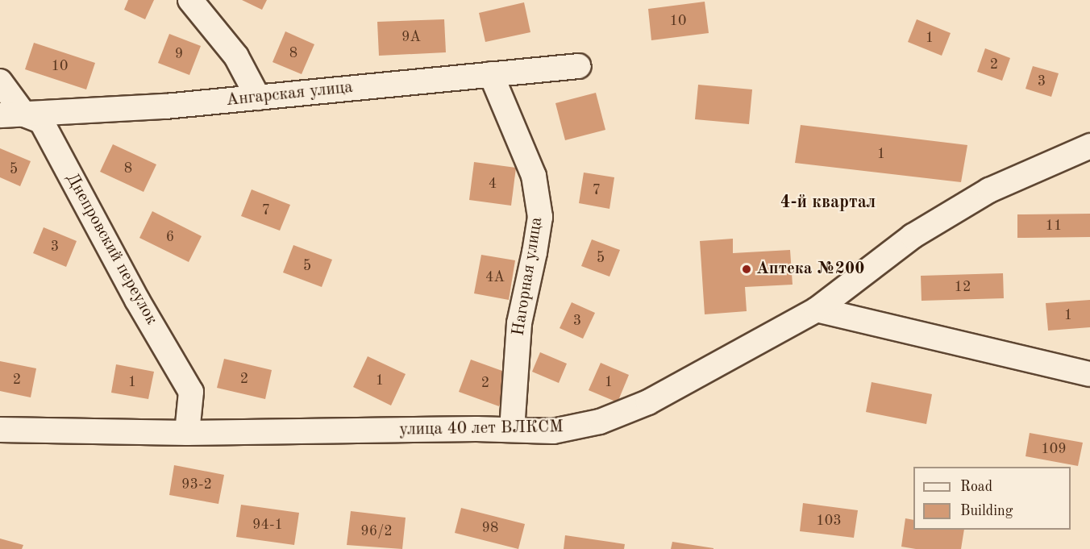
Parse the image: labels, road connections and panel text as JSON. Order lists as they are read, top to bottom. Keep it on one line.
{"streets":{"street":["Ангарская улица","Днепровский переулок","Нагорная улица","улица 40 лет ВЛКСМ"]},"crossings":[["Ангарская улица","Днепровский переулок"],["Ангарская улица","Нагорная улица"],["Днепровский переулок","улица 40 лет ВЛКСМ"],["Нагорная улица","улица 40 лет ВЛКСМ"]],"districts":["4-й квартал"],"places":["Аптека №200"],"house_numbers":["10","9А","1","8","9","2","10","3","1","8","5","4","7","7","11","6","3","5","5","4А","12","1","3","2","2","1","1","1","2","109","93-2","103","94-1","98","96/2"],"legend":["Road","Building"]}
